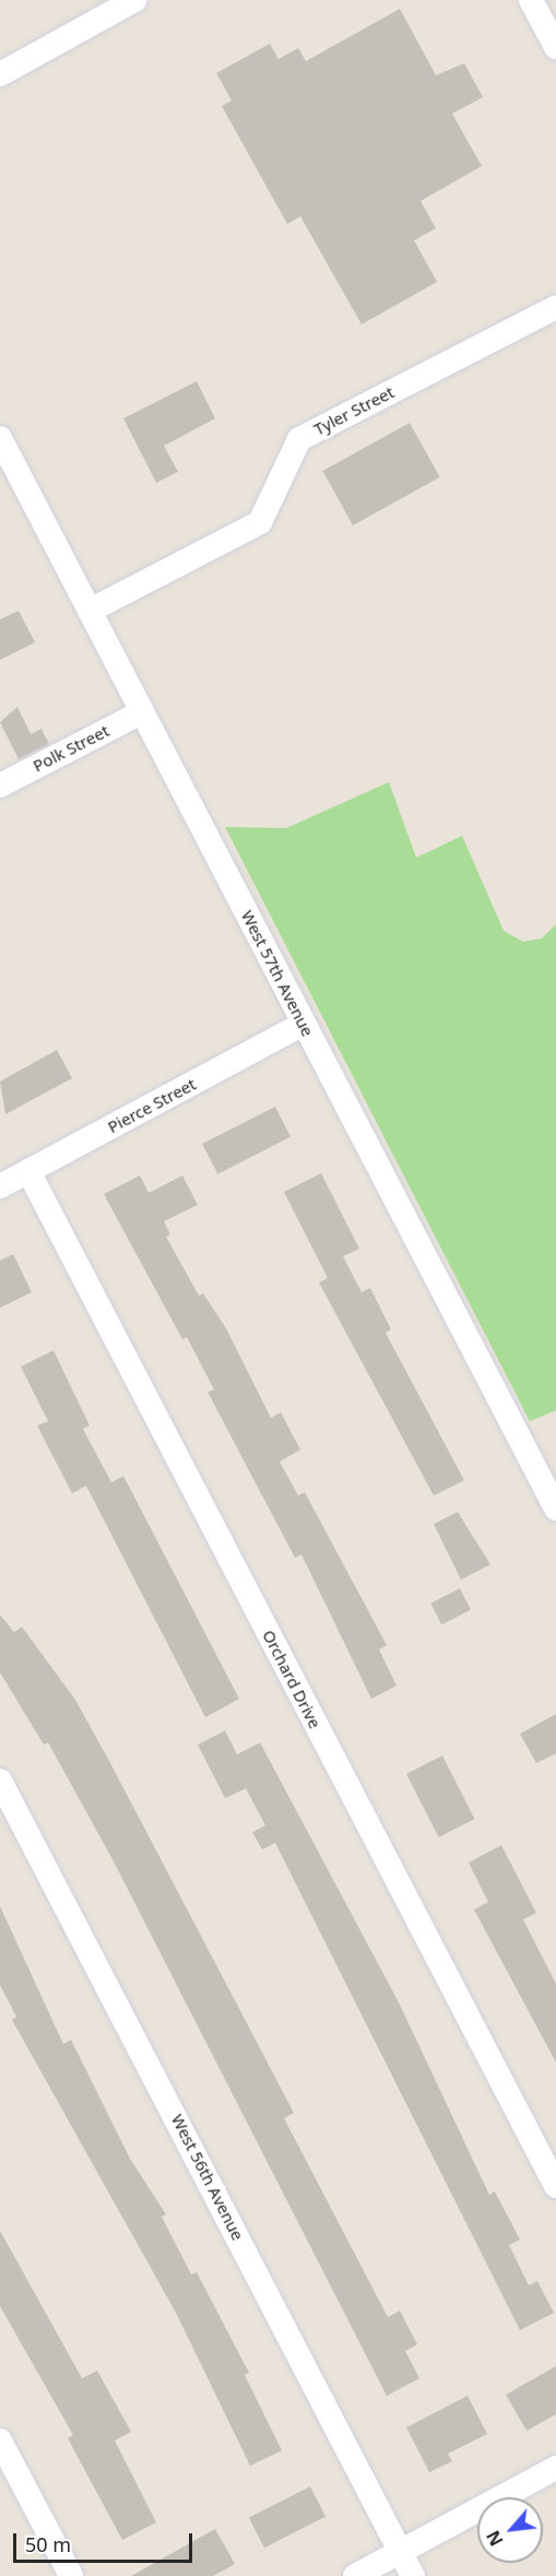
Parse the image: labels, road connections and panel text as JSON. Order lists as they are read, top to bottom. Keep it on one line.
{"streets":{"street":["Tyler Street","Polk Street","West 57th Avenue","Pierce Street","Orchard Drive","West 56th Avenue"]},"crossings":[["Tyler Street","West 57th Avenue"],["Polk Street","West 57th Avenue"],["West 57th Avenue","Pierce Street"],["Pierce Street","Orchard Drive"]],"scale_bar":"50 m","north":"bottom left"}
